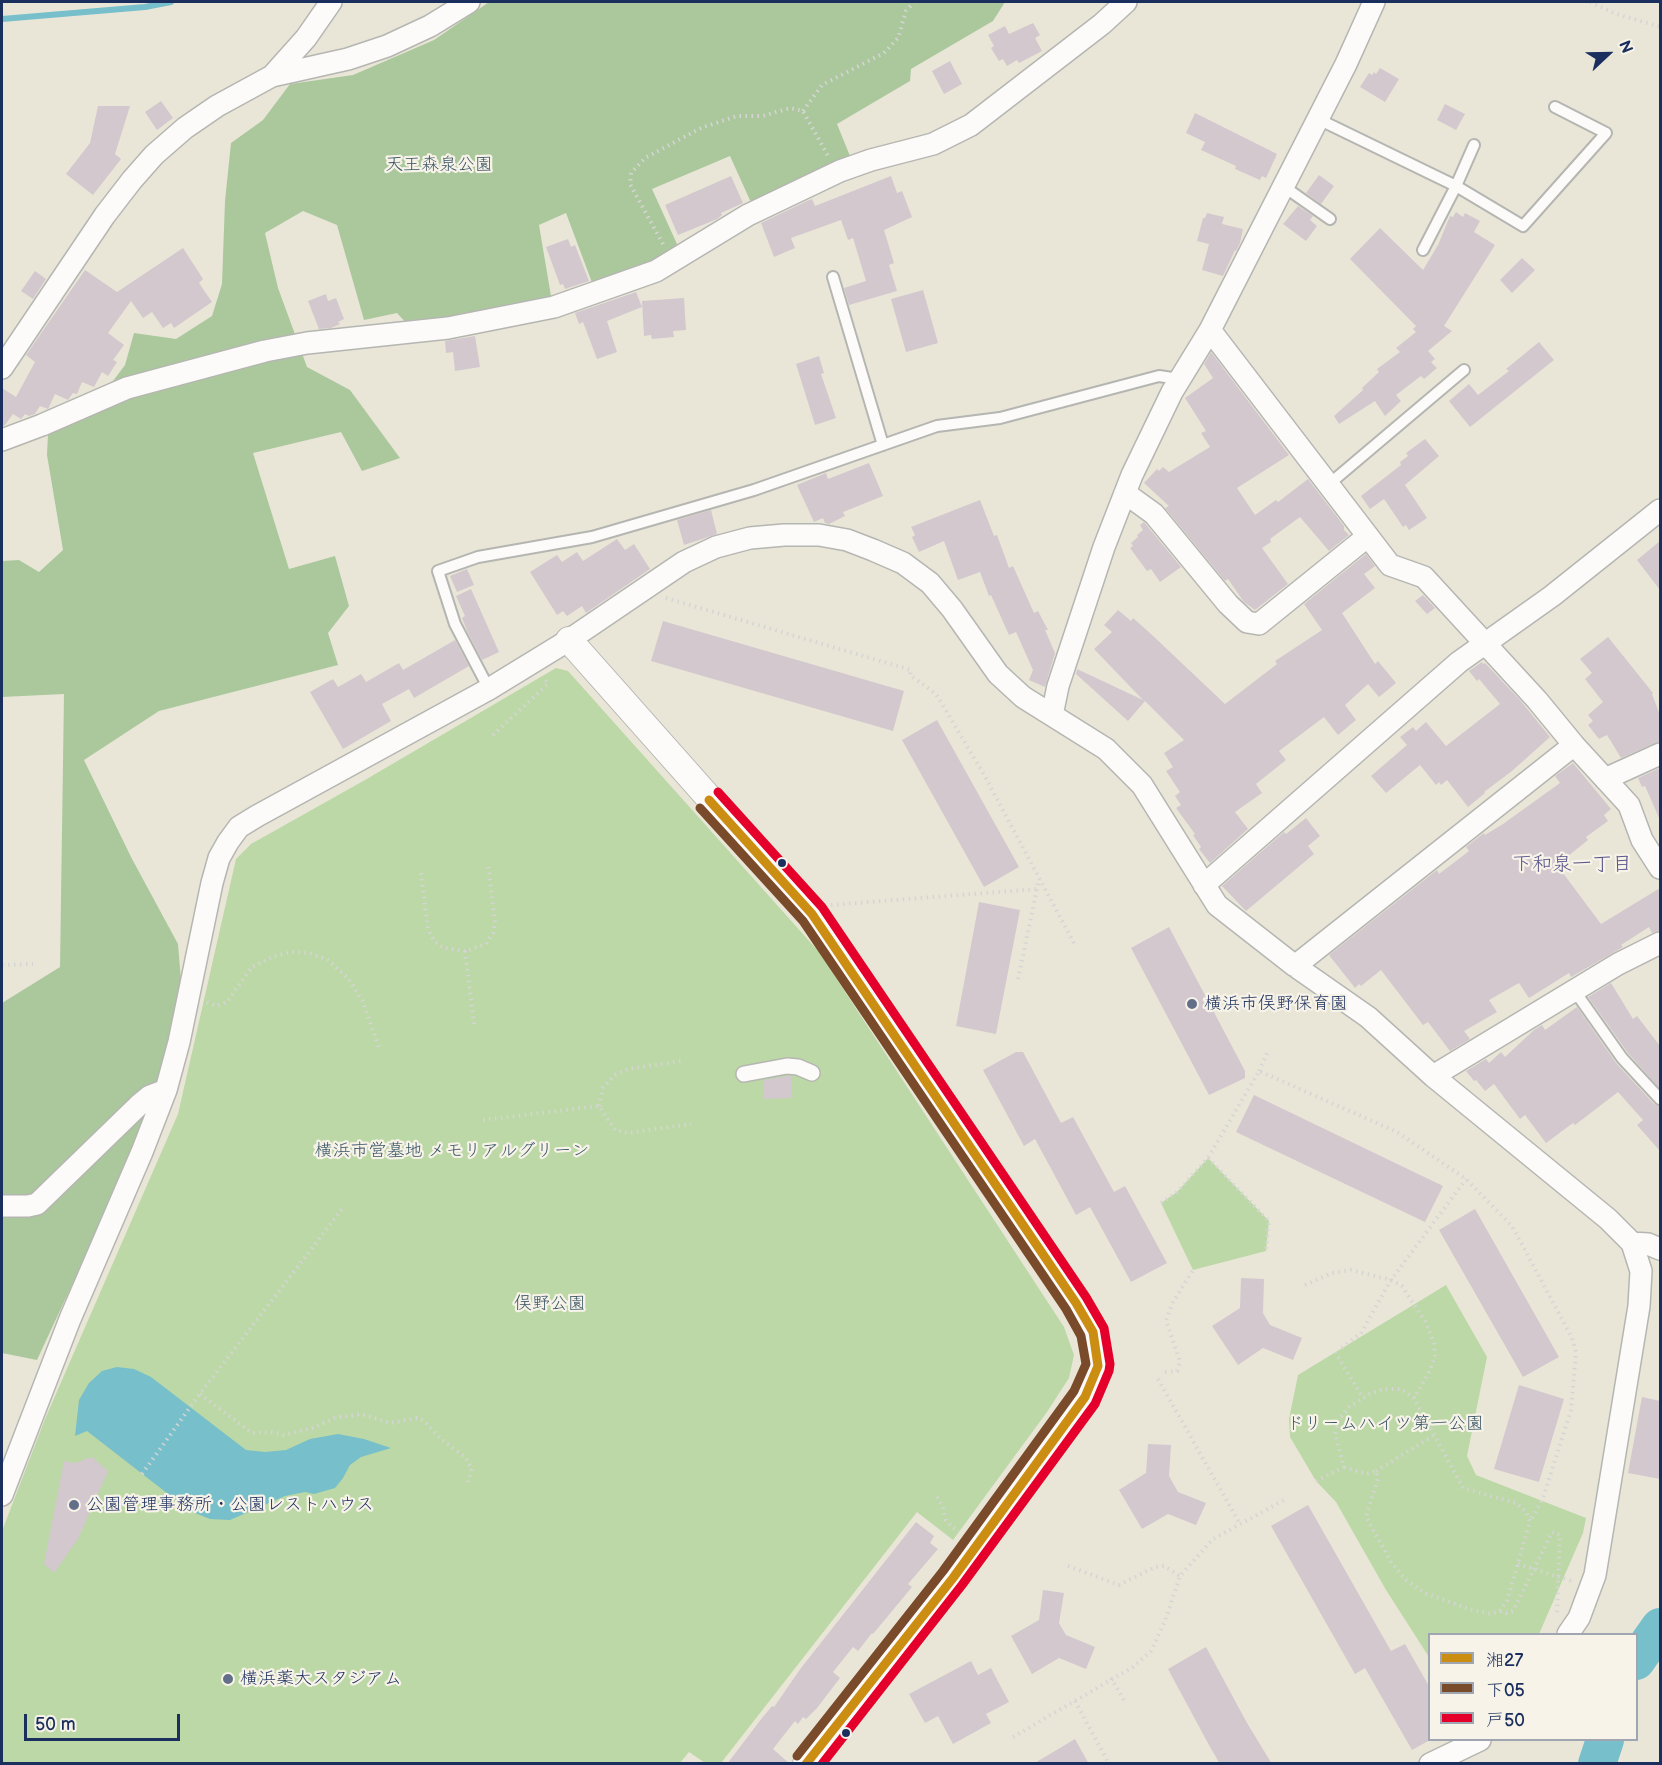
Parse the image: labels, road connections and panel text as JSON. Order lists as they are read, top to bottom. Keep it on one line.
{"districts":["下和泉一丁目"],"parks":["天王森泉公園","横浜市営墓地 メモリアルグリーン","俣野公園","ドリ－ムハイツ第一公園"],"places":["横浜市俣野保育園","公園管理事務所・公園レストハウス","横浜薬大スタジアム"],"lines":["transit line 戸50","transit line 湘27","transit line 下05"],"legend":["湘27","下05","戸50"],"scale_bar":"50 m","north":"right"}
